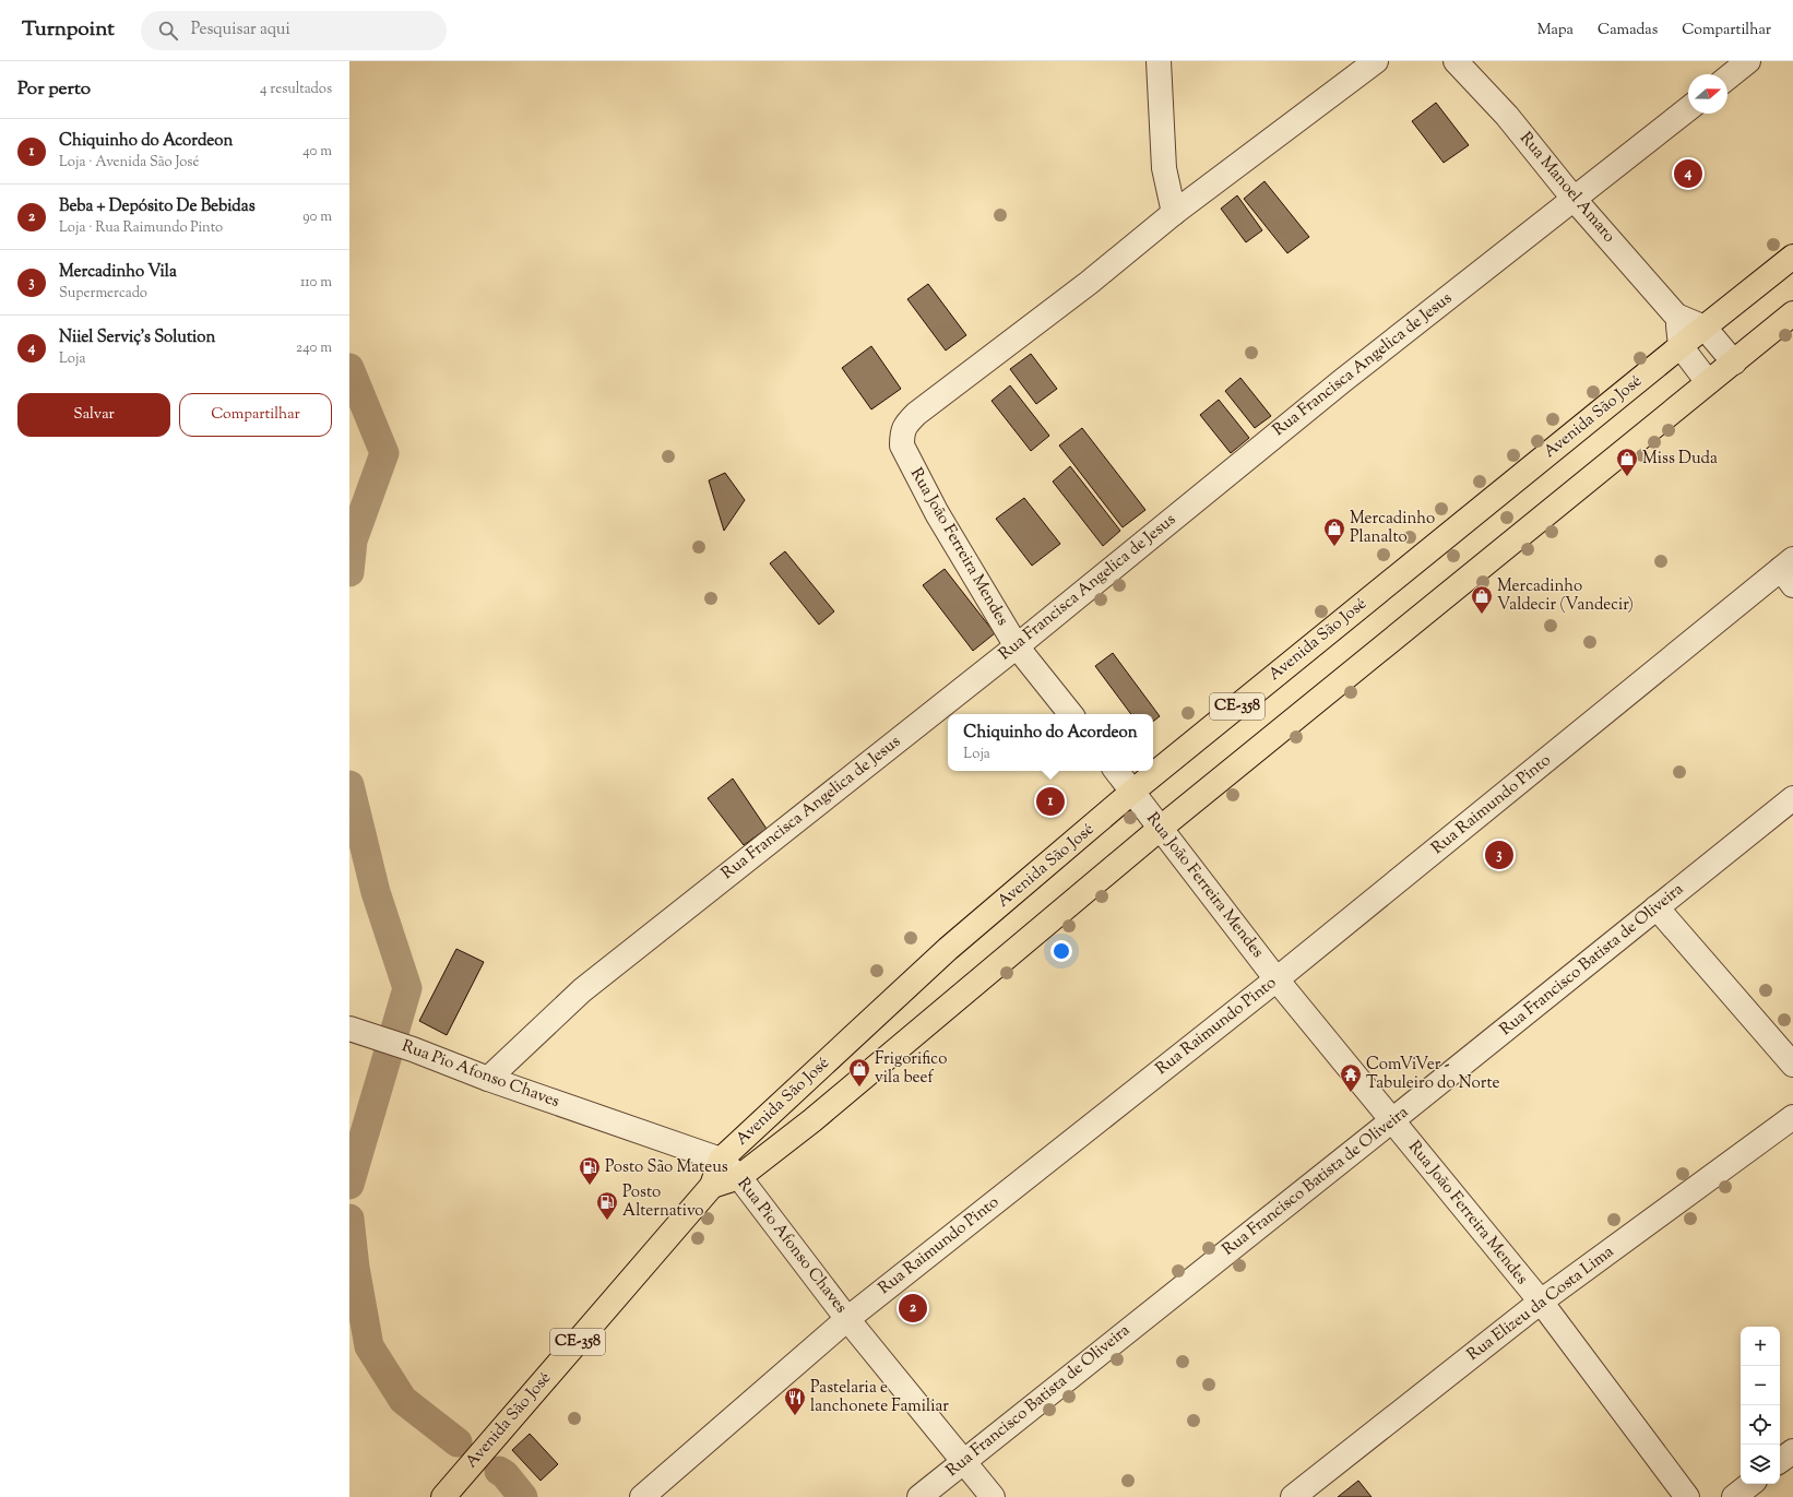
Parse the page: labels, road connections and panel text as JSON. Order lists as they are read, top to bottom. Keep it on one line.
{"streets":{"main road":["Avenida São José","CE-358"],"street":["Rua Manoel Amaro","Rua Francisca Angelica de Jesus","Rua João Ferreira Mendes","Rua Raimundo Pinto","Rua Francisco Batista de Oliveira","Rua Pio Afonso Chaves","Rua Elizeu da Costa Lima"]},"crossings":[["Rua Manoel Amaro","Rua Francisca Angelica de Jesus"],["Rua Manoel Amaro","Avenida São José"],["Rua Francisca Angelica de Jesus","Rua João Ferreira Mendes"],["Rua Francisca Angelica de Jesus","Rua Pio Afonso Chaves"],["Avenida São José","Rua João Ferreira Mendes"],["Avenida São José","Rua Pio Afonso Chaves"],["Rua João Ferreira Mendes","Rua Raimundo Pinto"],["Rua João Ferreira Mendes","Rua Francisco Batista de Oliveira"],["Rua João Ferreira Mendes","Rua Elizeu da Costa Lima"],["Rua Raimundo Pinto","Rua Pio Afonso Chaves"],["Rua Francisco Batista de Oliveira","Rua Pio Afonso Chaves"]],"places":{"shop":["Miss Duda","Mercadinho Planalto","Mercadinho Valdecir (Vandecir)","Frigorifico vila beef"],"temple":["ComViVer - Tabuleiro do Norte"],"fuel station":["Posto São Mateus","Posto Alternativo"],"restaurant":["Pastelaria e lanchonete Familiar"]},"north":"right","page":{"header":"Turnpoint","search":"Pesquisar aqui","nav":["Mapa","Camadas","Compartilhar"],"heading":["Por perto","4 resultados"],"list":[{"mark":"1","name":"Chiquinho do Acordeon","note":"Loja · Avenida São José","value":"40 m"},{"mark":"2","name":"Beba + Depósito De Bebidas","note":"Loja · Rua Raimundo Pinto","value":"90 m"},{"mark":"3","name":"Mercadinho Vila","note":"Supermercado","value":"110 m"},{"mark":"4","name":"Niiel Serviç's Solution","note":"Loja","value":"240 m"}],"pins":["4","1","3","2"],"buttons":["Salvar","Compartilhar"],"popup":["Chiquinho do Acordeon","Loja"],"map_buttons":["+","−"]}}
